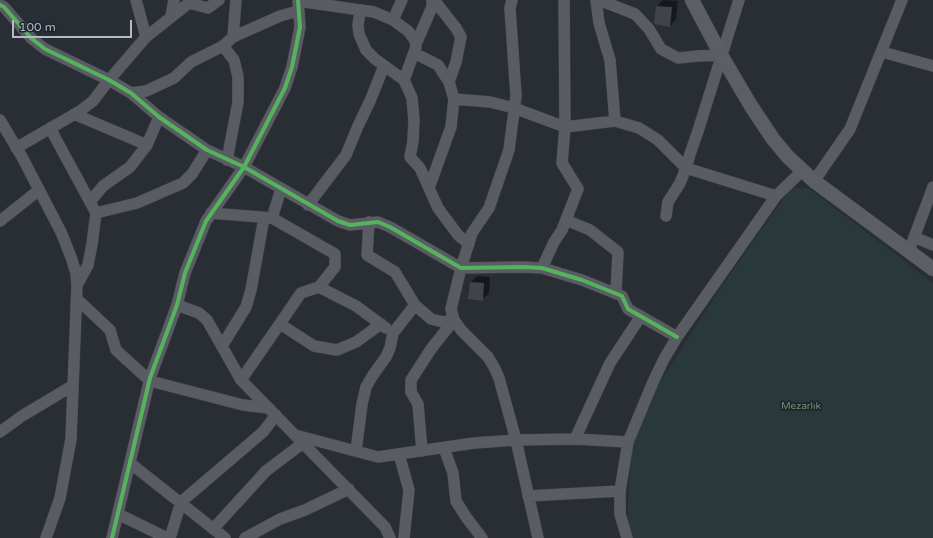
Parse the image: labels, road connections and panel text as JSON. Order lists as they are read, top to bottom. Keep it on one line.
{"parks":["Mezarlık"],"scale_bar":"100 m"}
